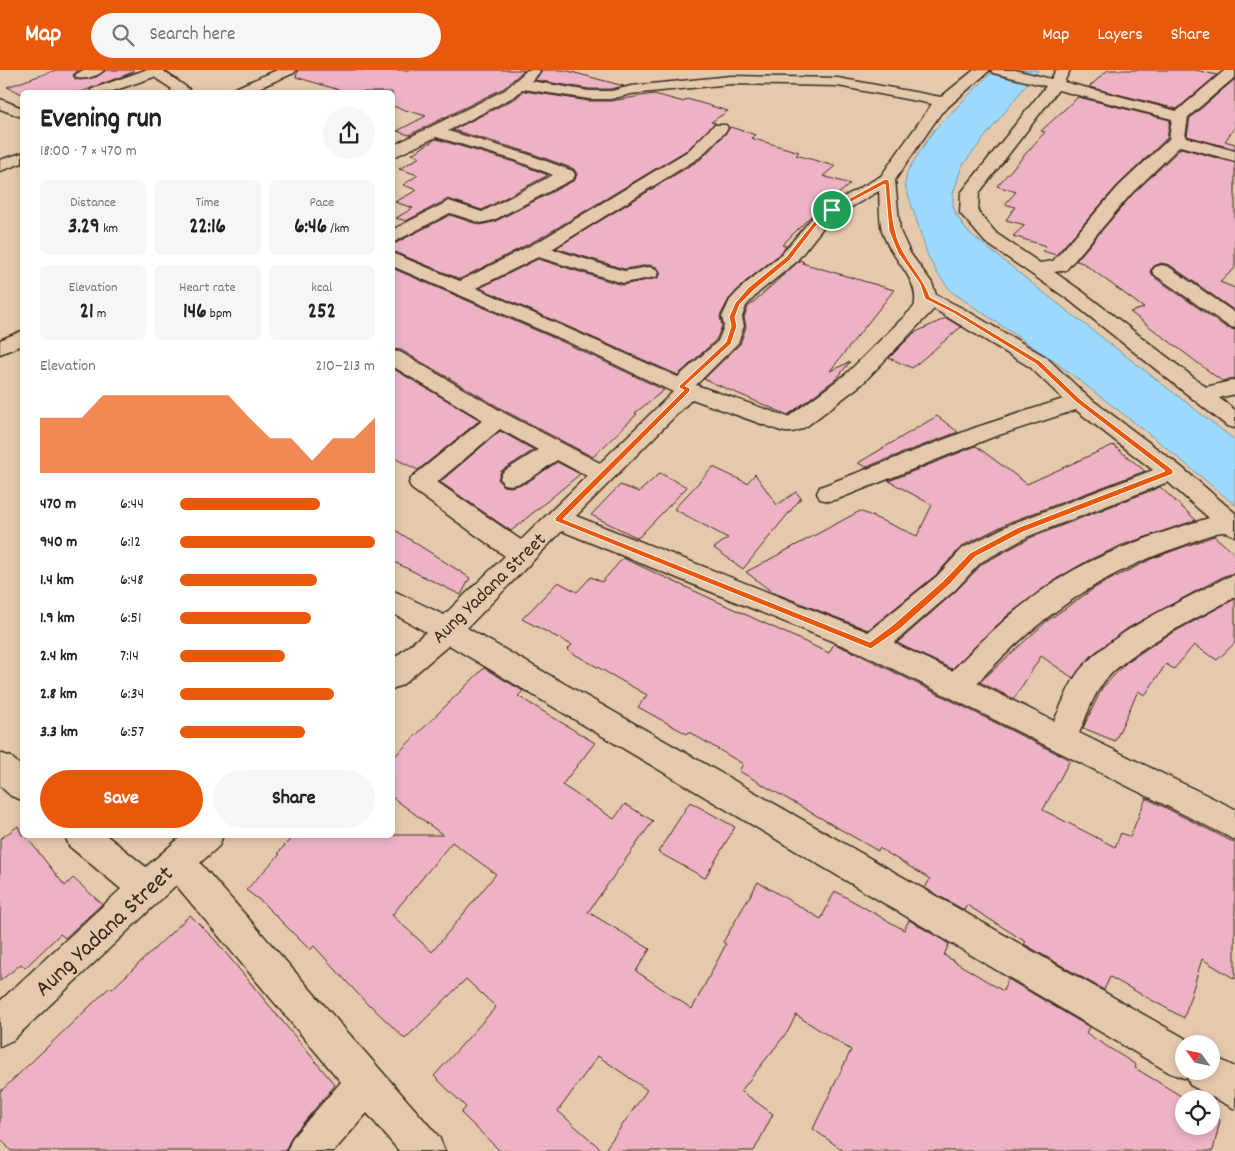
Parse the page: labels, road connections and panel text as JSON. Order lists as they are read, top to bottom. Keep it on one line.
{"streets":{"street":["Aung Yadana Street"]},"north":"top left","page":{"header":"Map","search":"Search here","nav":["Map","Layers","Share"],"heading":["Evening run","18:00 · 7 × 470 m"],"stats":[["Distance","3.29 km"],["Time","22:16"],["Pace","6:46 /km"],["Elevation","21 m"],["Heart rate","146 bpm"],["kcal","252"]],"chart":["Elevation","210–213 m"],"list":[{"name":"470 m","note":"6:44"},{"name":"940 m","note":"6:12"},{"name":"1.4 km","note":"6:48"},{"name":"1.9 km","note":"6:51"},{"name":"2.4 km","note":"7:14"},{"name":"2.8 km","note":"6:34"},{"name":"3.3 km","note":"6:57"}],"buttons":["Save","Share"]}}
